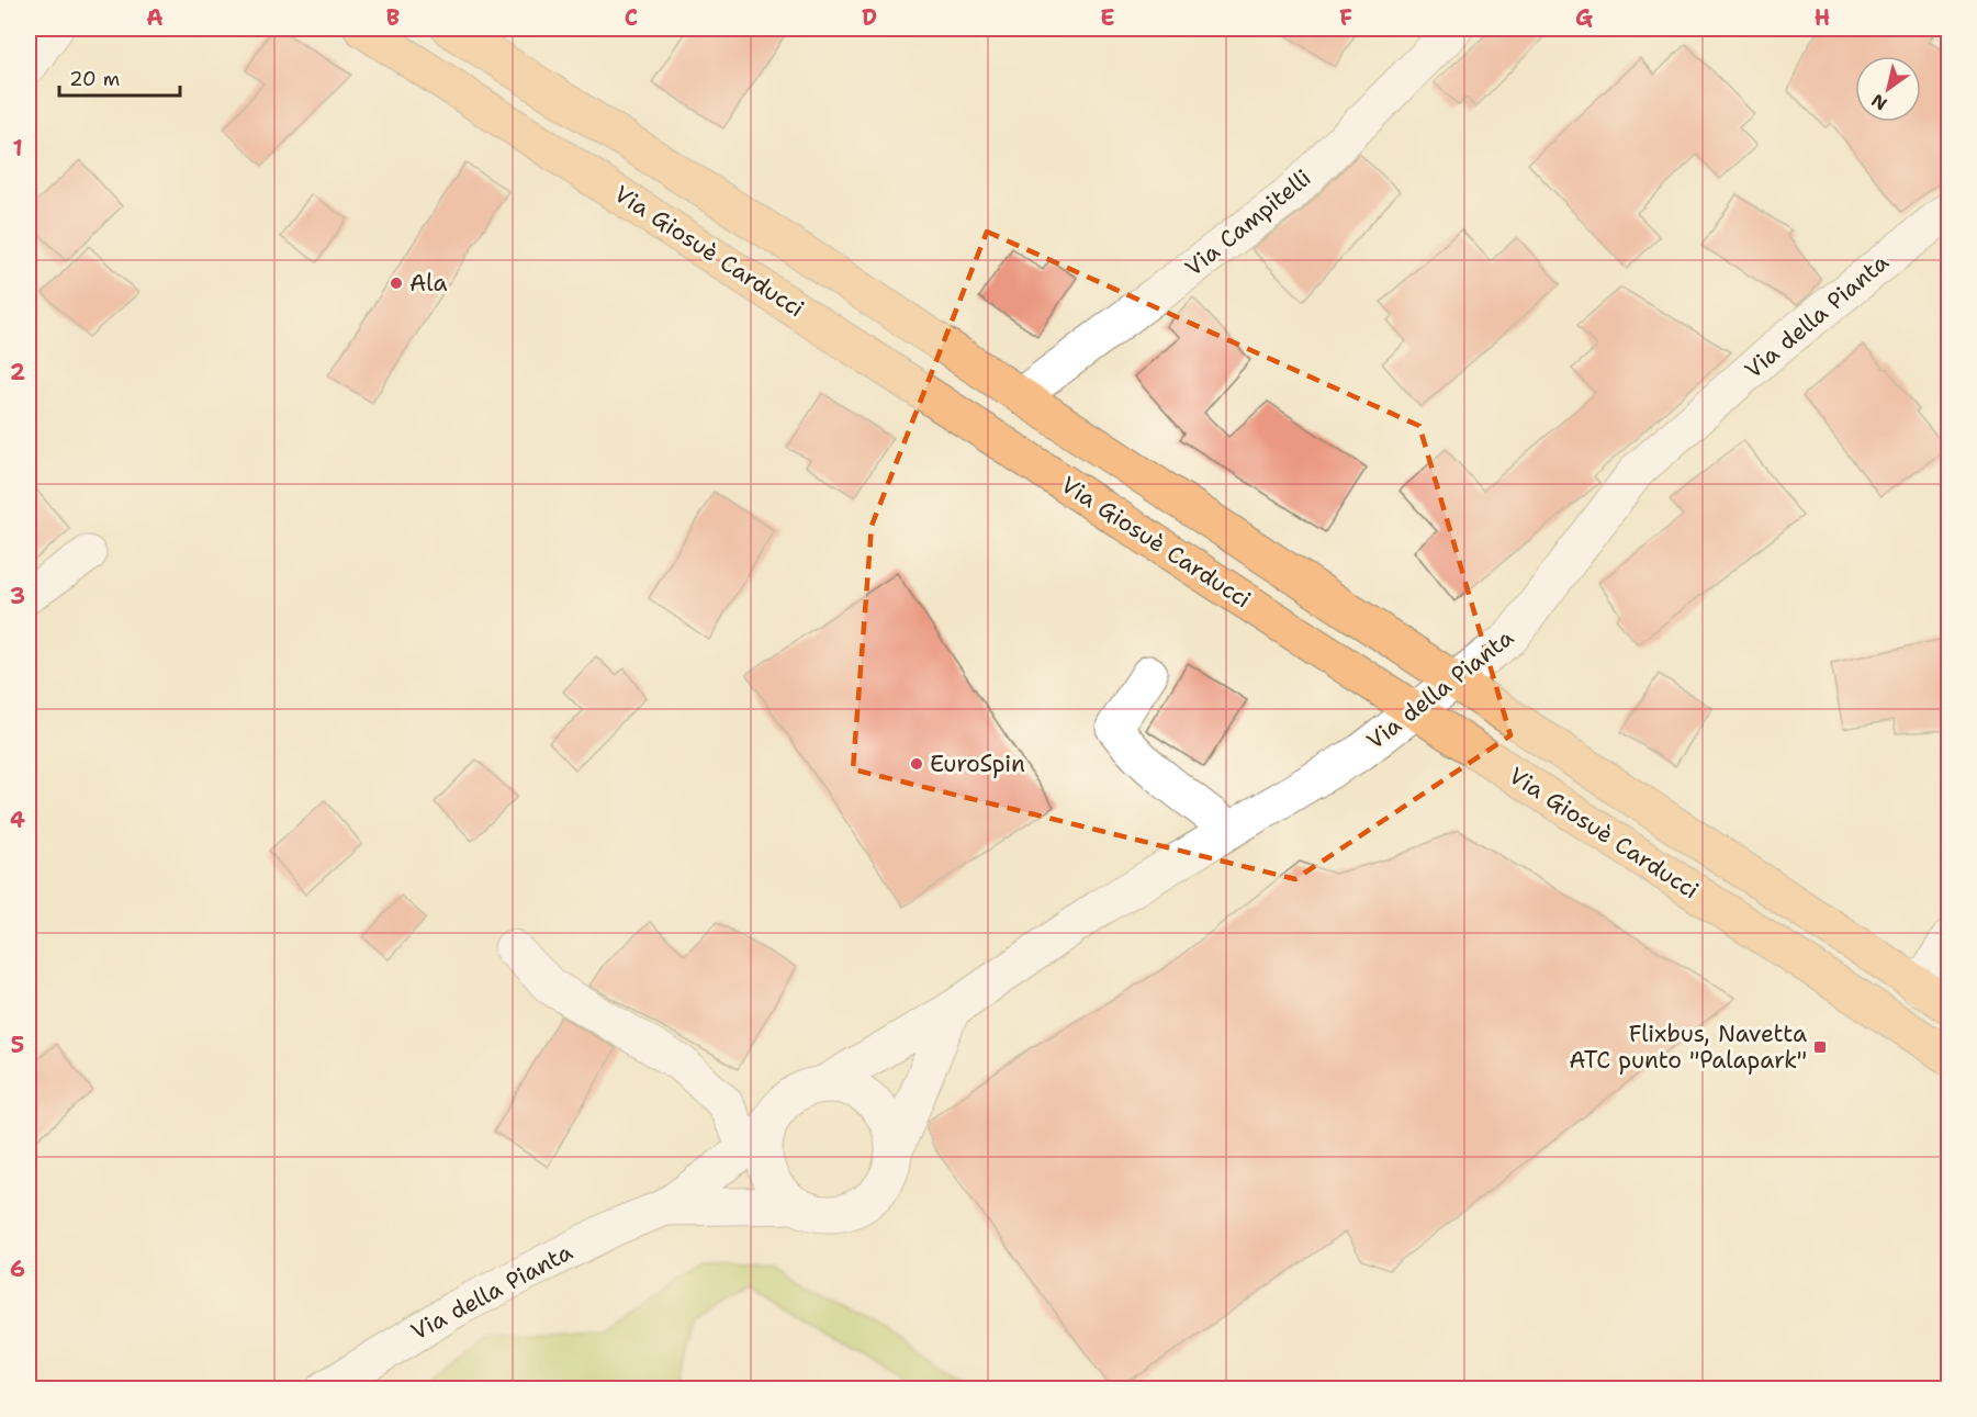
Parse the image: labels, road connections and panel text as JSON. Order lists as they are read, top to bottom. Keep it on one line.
{"streets":{"main road":["Via Giosuè Carducci"],"street":["Via Campitelli","Via della Pianta"]},"crossings":[["Via Campitelli","Via Giosuè Carducci"],["Via Giosuè Carducci","Via della Pianta"]],"places":{"other":["Ala","EuroSpin"],"transit":["Flixbus, Navetta ATC punto \"Palapark\""]},"scale_bar":"20 m","north":"bottom left","grid":{"columns":["A","B","C","D","E","F","G","H"],"rows":["1","2","3","4","5","6"]}}
